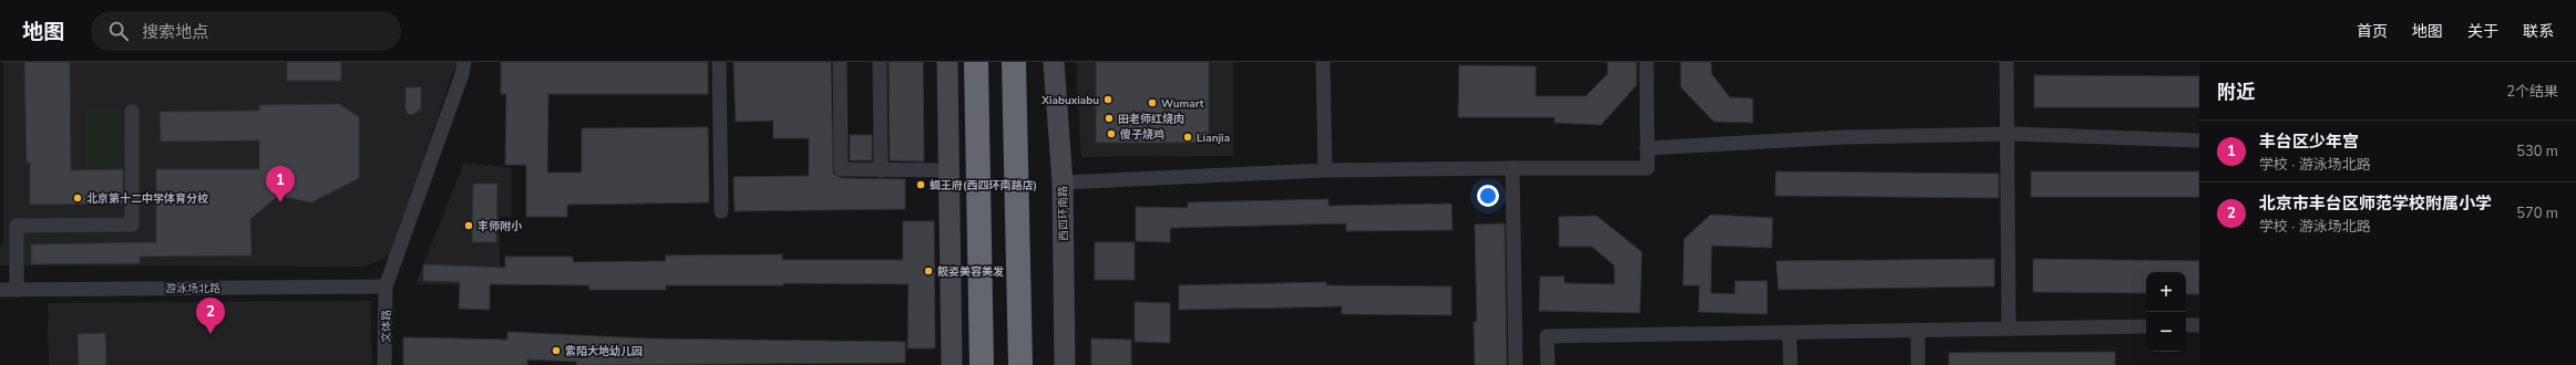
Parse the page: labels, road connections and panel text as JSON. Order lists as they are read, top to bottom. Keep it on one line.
{"streets":{"street":["西四环南路","游泳场北路","文体路"]},"crossings":[["游泳场北路","文体路"]],"places":["Xiabuxiabu","Wumart","田老师红烧肉","傻子烧鸡","Lianjia","蝎王府(西四环南路店)","北京第十二中学体育分校","丰师附小","靓姿美容美发","紫陌大地幼儿园"],"page":{"header":"地图","search":"搜索地点","nav":["首页","地图","关于","联系"],"heading":["附近","2个结果"],"list":[{"mark":"1","name":"丰台区少年宫","note":"学校 · 游泳场北路","value":"530 m"},{"mark":"2","name":"北京市丰台区师范学校附属小学","note":"学校 · 游泳场北路","value":"570 m"}],"pins":["1","2"],"map_buttons":["+","−"]}}
